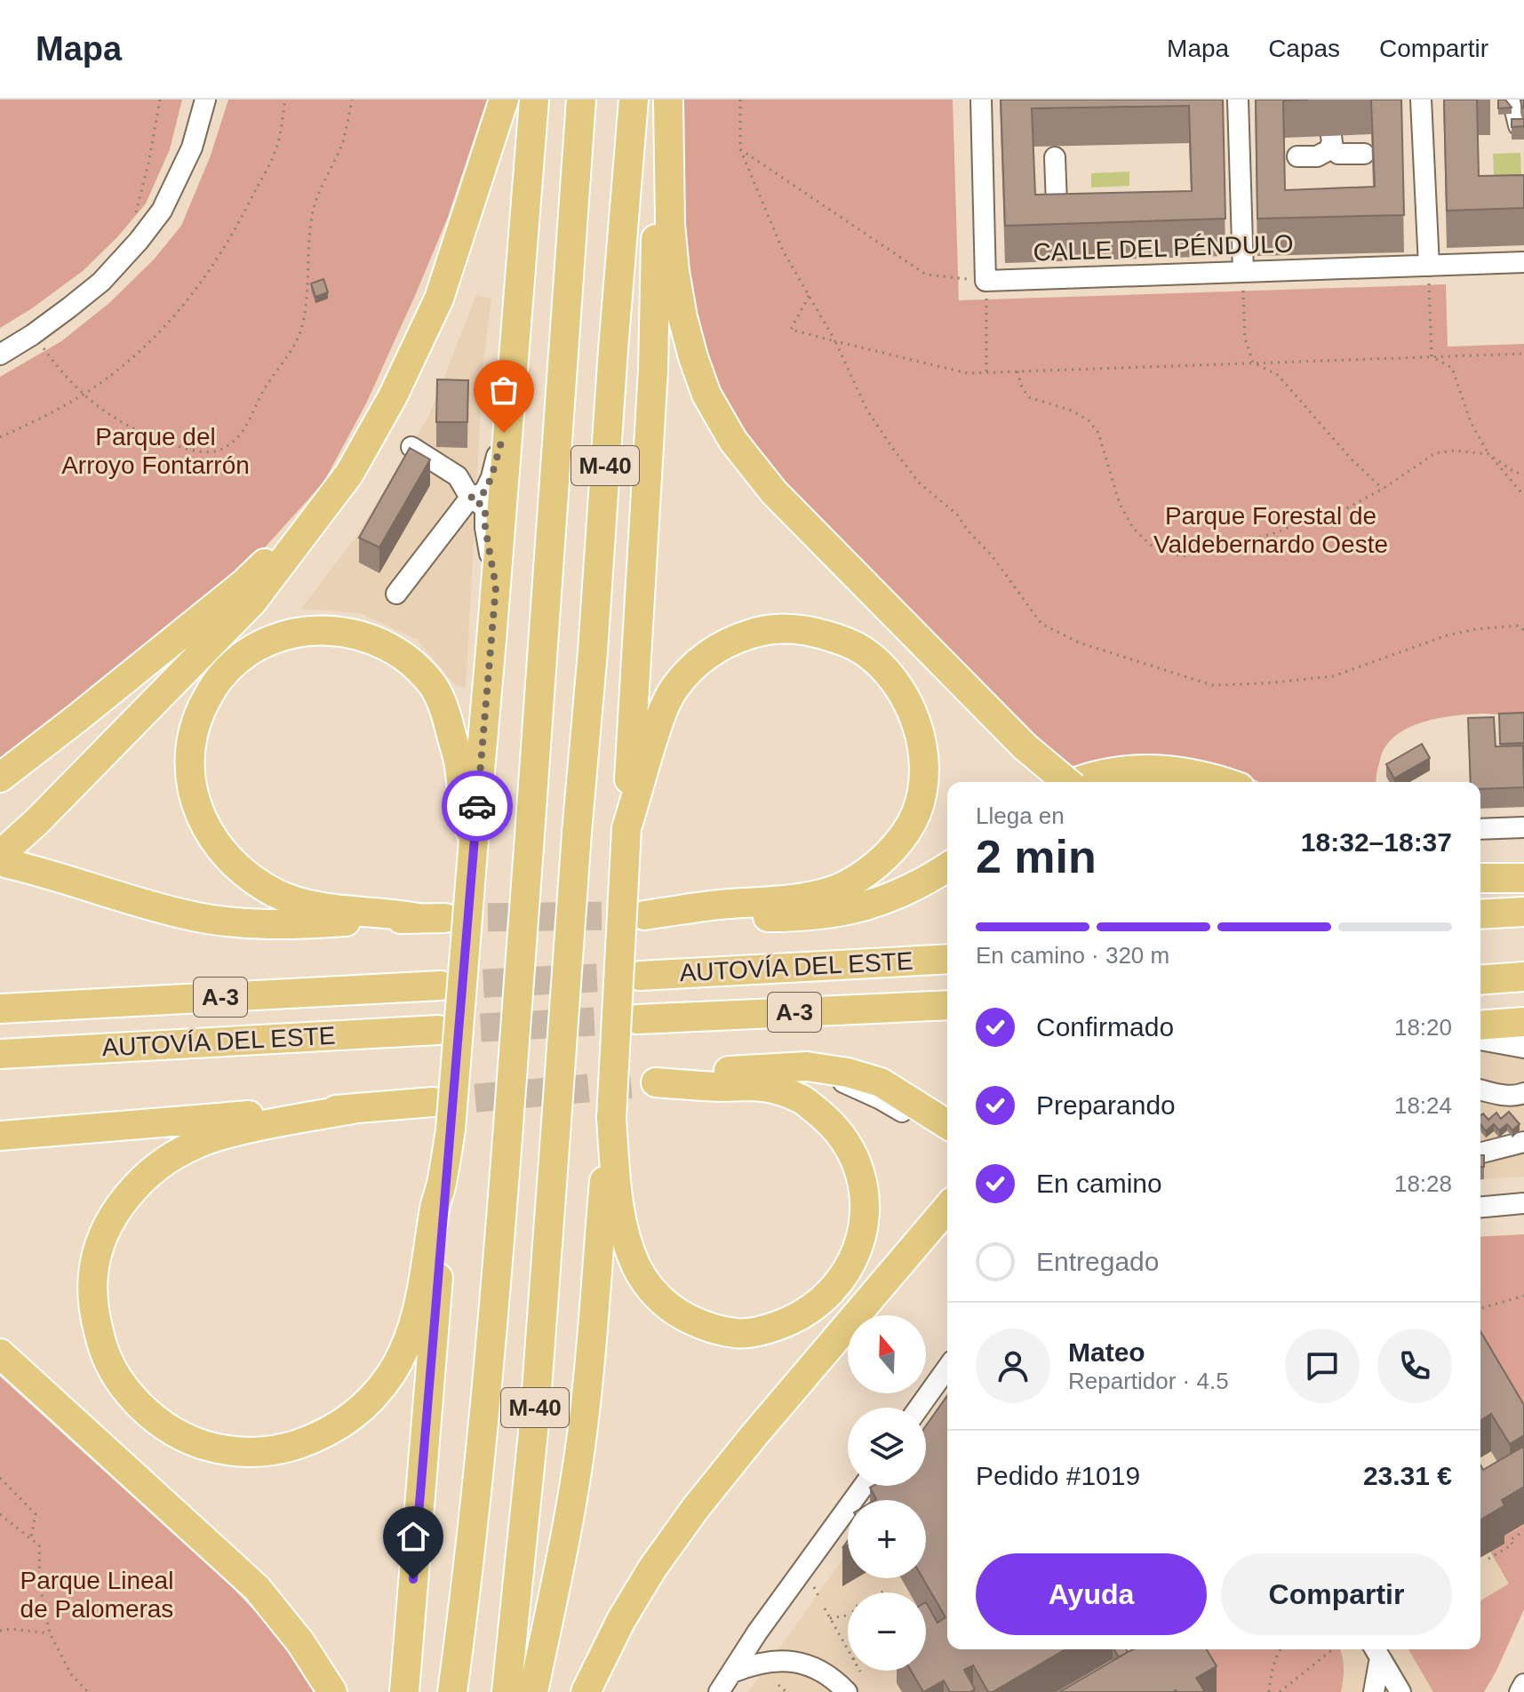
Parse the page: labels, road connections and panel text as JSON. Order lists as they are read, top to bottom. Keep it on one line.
{"streets":{"highway":["M-40","AUTOVÍA DEL ESTE","A-3"],"street":["CALLE DEL PÉNDULO"]},"parks":["Parque del Arroyo Fontarrón","Parque Forestal de Valdebernardo Oeste","Parque Lineal de Palomeras"],"north":"top","page":{"header":"Mapa","nav":["Mapa","Capas","Compartir"],"heading":["2 min","Llega en","18:32–18:37"],"panel":["Mateo","Repartidor · 4.5","Pedido #1019","23.31 €"],"bar":"En camino · 320 m","list":[["Confirmado","18:20"],["Preparando","18:24"],["En camino","18:28"],"Entregado"],"map_buttons":["+","−"],"buttons":["Ayuda","Compartir"]}}
